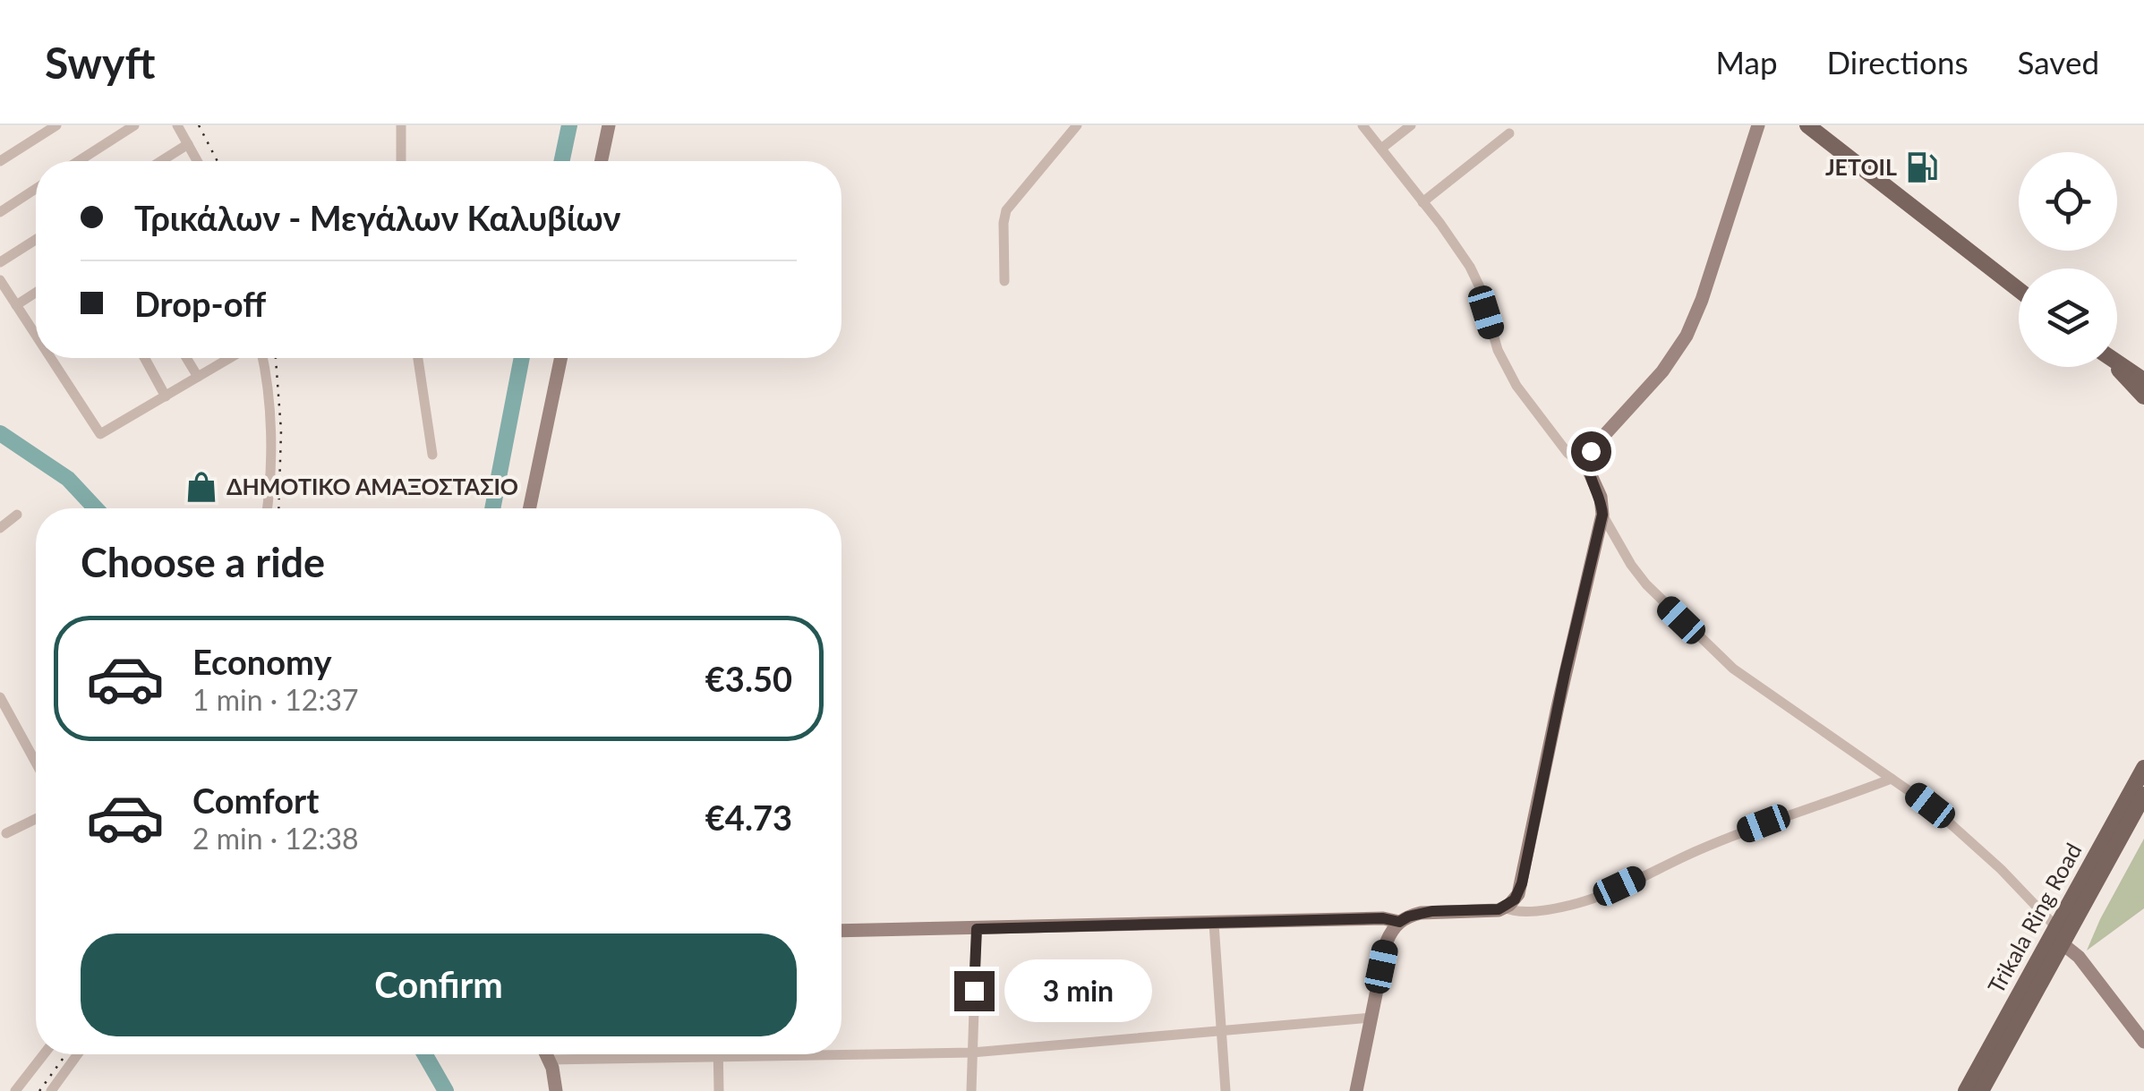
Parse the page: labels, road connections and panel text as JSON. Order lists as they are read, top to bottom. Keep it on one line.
{"streets":{"main road":["Trikala Ring Road"]},"places":{"fuel station":["JETOIL"],"shop":["ΔΗΜΟΤΙΚΟ ΑΜΑΞΟΣΤΑΣΙΟ"]},"page":{"header":"Swyft","nav":["Map","Directions","Saved"],"banner":["Τρικάλων - Μεγάλων Καλυβίων","Drop-off"],"heading":"Choose a ride","list":[{"name":"Economy","note":"1 min · 12:37","value":"€3.50"},{"name":"Comfort","note":"2 min · 12:38","value":"€4.73"}],"buttons":"Confirm","bubble":"3 min"}}
